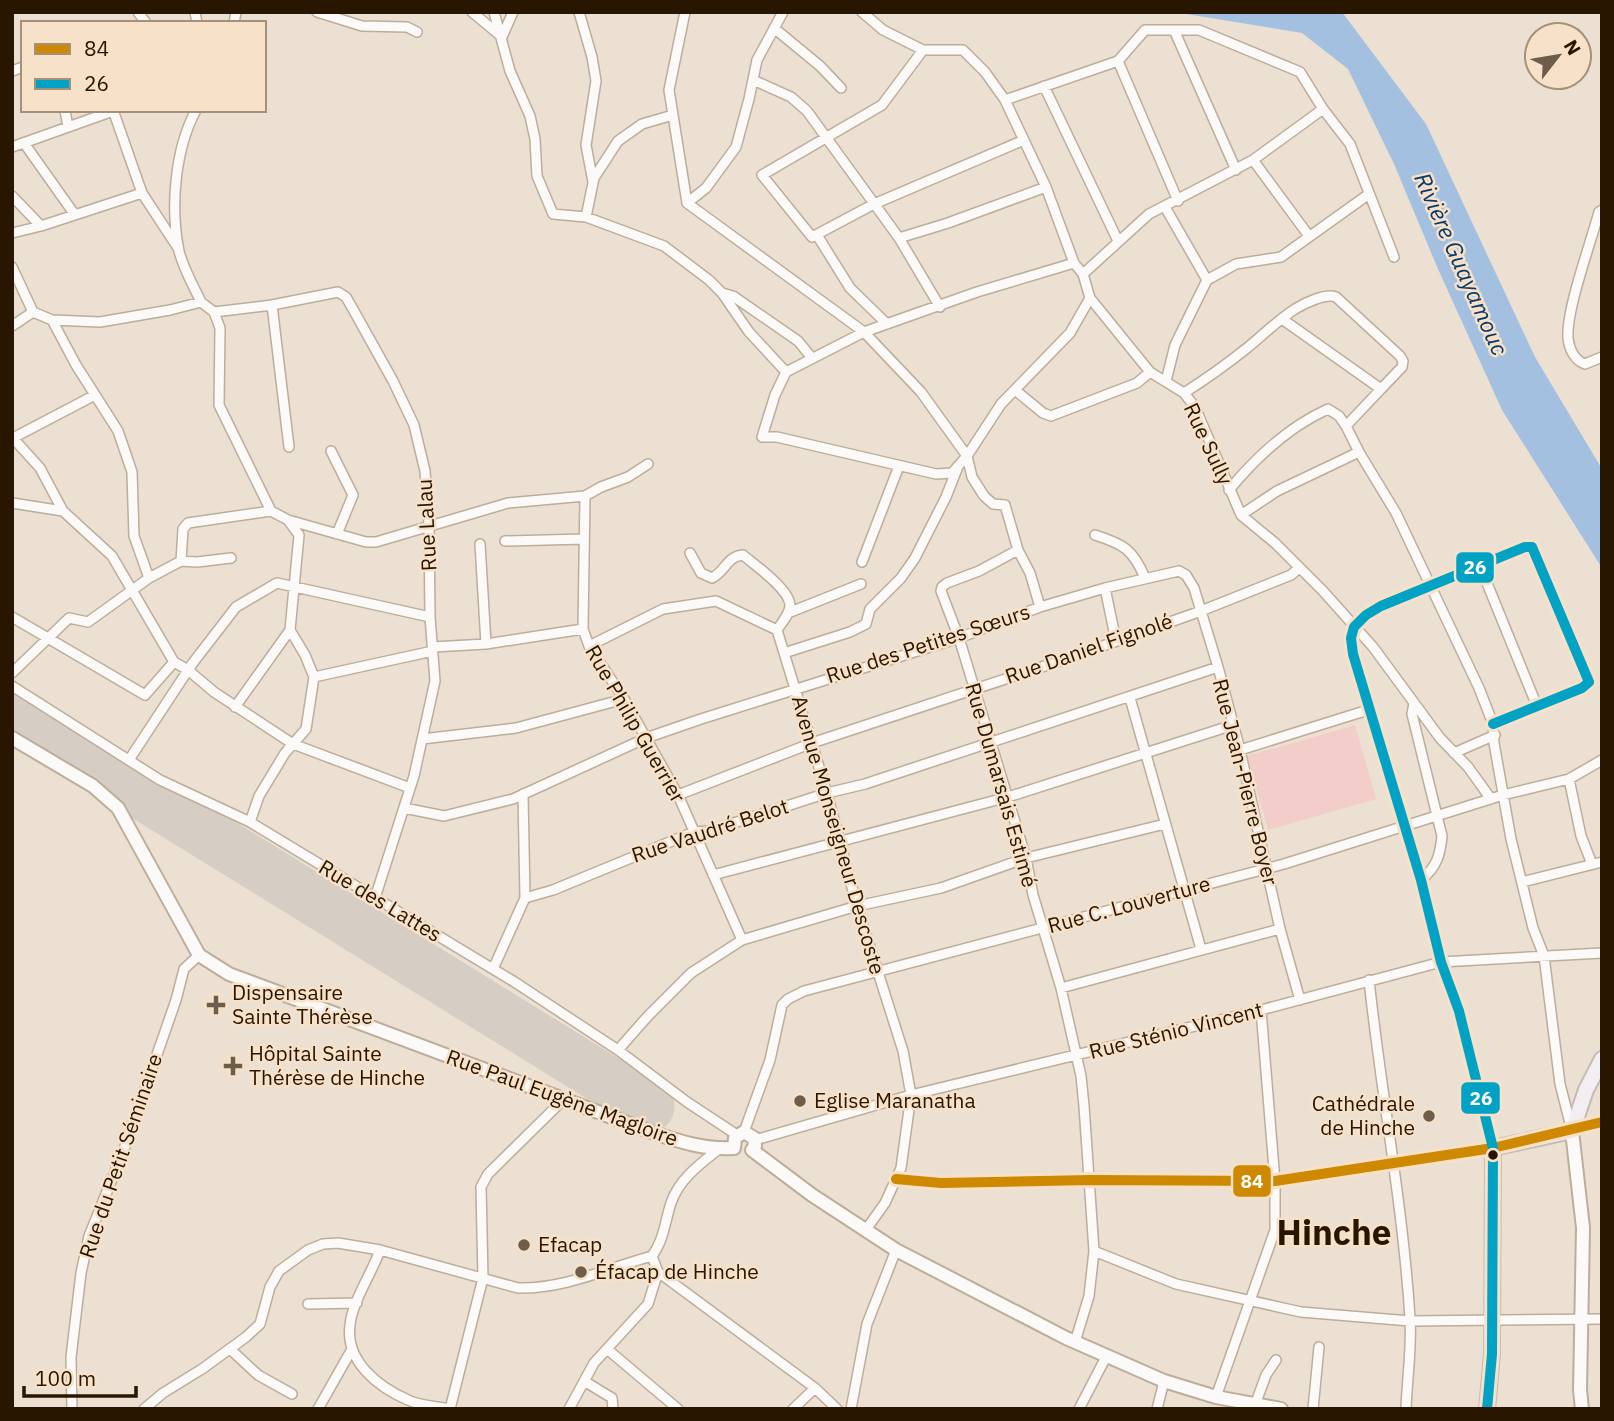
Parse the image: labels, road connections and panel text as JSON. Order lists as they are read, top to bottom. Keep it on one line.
{"streets":{"main road":["Rue Paul Eugène Magloire"],"street":["Rue Sully","Rue Lalau","Rue des Petites Sœurs","Rue Daniel Fignolé","Rue Philip Guerrier","Rue Jean-Pierre Boyer","Rue Dumarsais Estimé","Rue Vaudré Belot","Avenue Monseigneur Descoste","Rue des Lattes","Rue C. Louverture","Rue Sténio Vincent","Rue du Petit Séminaire"]},"crossings":[["Rue Sully","Rue Daniel Fignolé"],["Rue Sully","Rue C. Louverture"],["Rue Lalau","Rue des Petites Sœurs"],["Rue Lalau","Rue des Lattes"],["Rue des Petites Sœurs","Rue Philip Guerrier"],["Rue des Petites Sœurs","Rue Jean-Pierre Boyer"],["Rue des Petites Sœurs","Rue Dumarsais Estimé"],["Rue des Petites Sœurs","Avenue Monseigneur Descoste"],["Rue Daniel Fignolé","Rue Philip Guerrier"],["Rue Daniel Fignolé","Rue Jean-Pierre Boyer"],["Rue Daniel Fignolé","Rue Dumarsais Estimé"],["Rue Daniel Fignolé","Avenue Monseigneur Descoste"],["Rue Philip Guerrier","Rue Vaudré Belot"],["Rue Jean-Pierre Boyer","Rue Vaudré Belot"],["Rue Jean-Pierre Boyer","Rue C. Louverture"],["Rue Jean-Pierre Boyer","Rue Sténio Vincent"],["Rue Dumarsais Estimé","Rue Vaudré Belot"],["Rue Dumarsais Estimé","Rue C. Louverture"],["Rue Dumarsais Estimé","Rue Sténio Vincent"],["Rue Vaudré Belot","Avenue Monseigneur Descoste"],["Avenue Monseigneur Descoste","Rue C. Louverture"],["Avenue Monseigneur Descoste","Rue Sténio Vincent"],["Rue des Lattes","Rue C. Louverture"],["Rue des Lattes","Rue Paul Eugène Magloire"],["Rue C. Louverture","Rue Paul Eugène Magloire"],["Rue Sténio Vincent","Rue Paul Eugène Magloire"],["Rue Paul Eugène Magloire","Rue du Petit Séminaire"]],"districts":["Hinche"],"water":["Rivière Guayamouc"],"places":{"health":["Dispensaire Sainte Thérèse","Hôpital Sainte Thérèse de Hinche"],"other":["Eglise Maranatha","Cathédrale de Hinche","Efacap","Éfacap de Hinche"]},"lines":["transit line 26","transit line 84"],"legend":["84","26"],"scale_bar":"100 m","north":"top right"}
